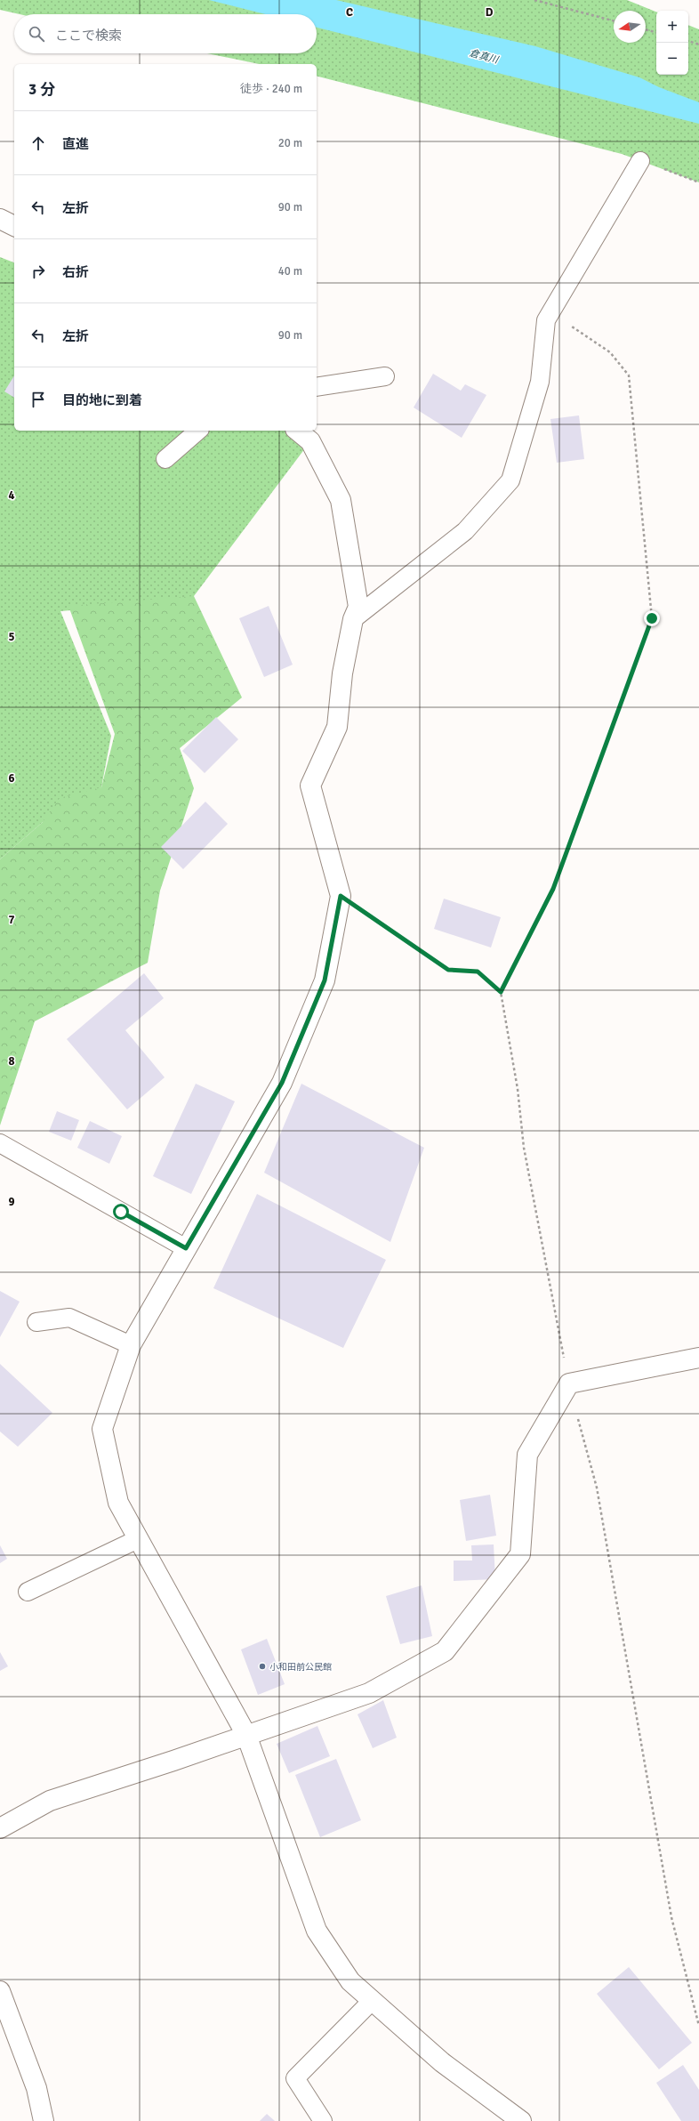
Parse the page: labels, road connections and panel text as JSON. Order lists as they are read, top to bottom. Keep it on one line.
{"water":["倉真川"],"places":["小和田前公民館"],"north":"left","page":{"map_buttons":["+","−"],"search":"ここで検索","heading":["3 分","徒歩 · 240 m"],"list":[["直進","20 m"],["左折","90 m"],["右折","40 m"],["左折","90 m"],"目的地に到着"]},"grid":{"columns":["C","D"],"rows":["4","5","6","7","8","9"]}}
